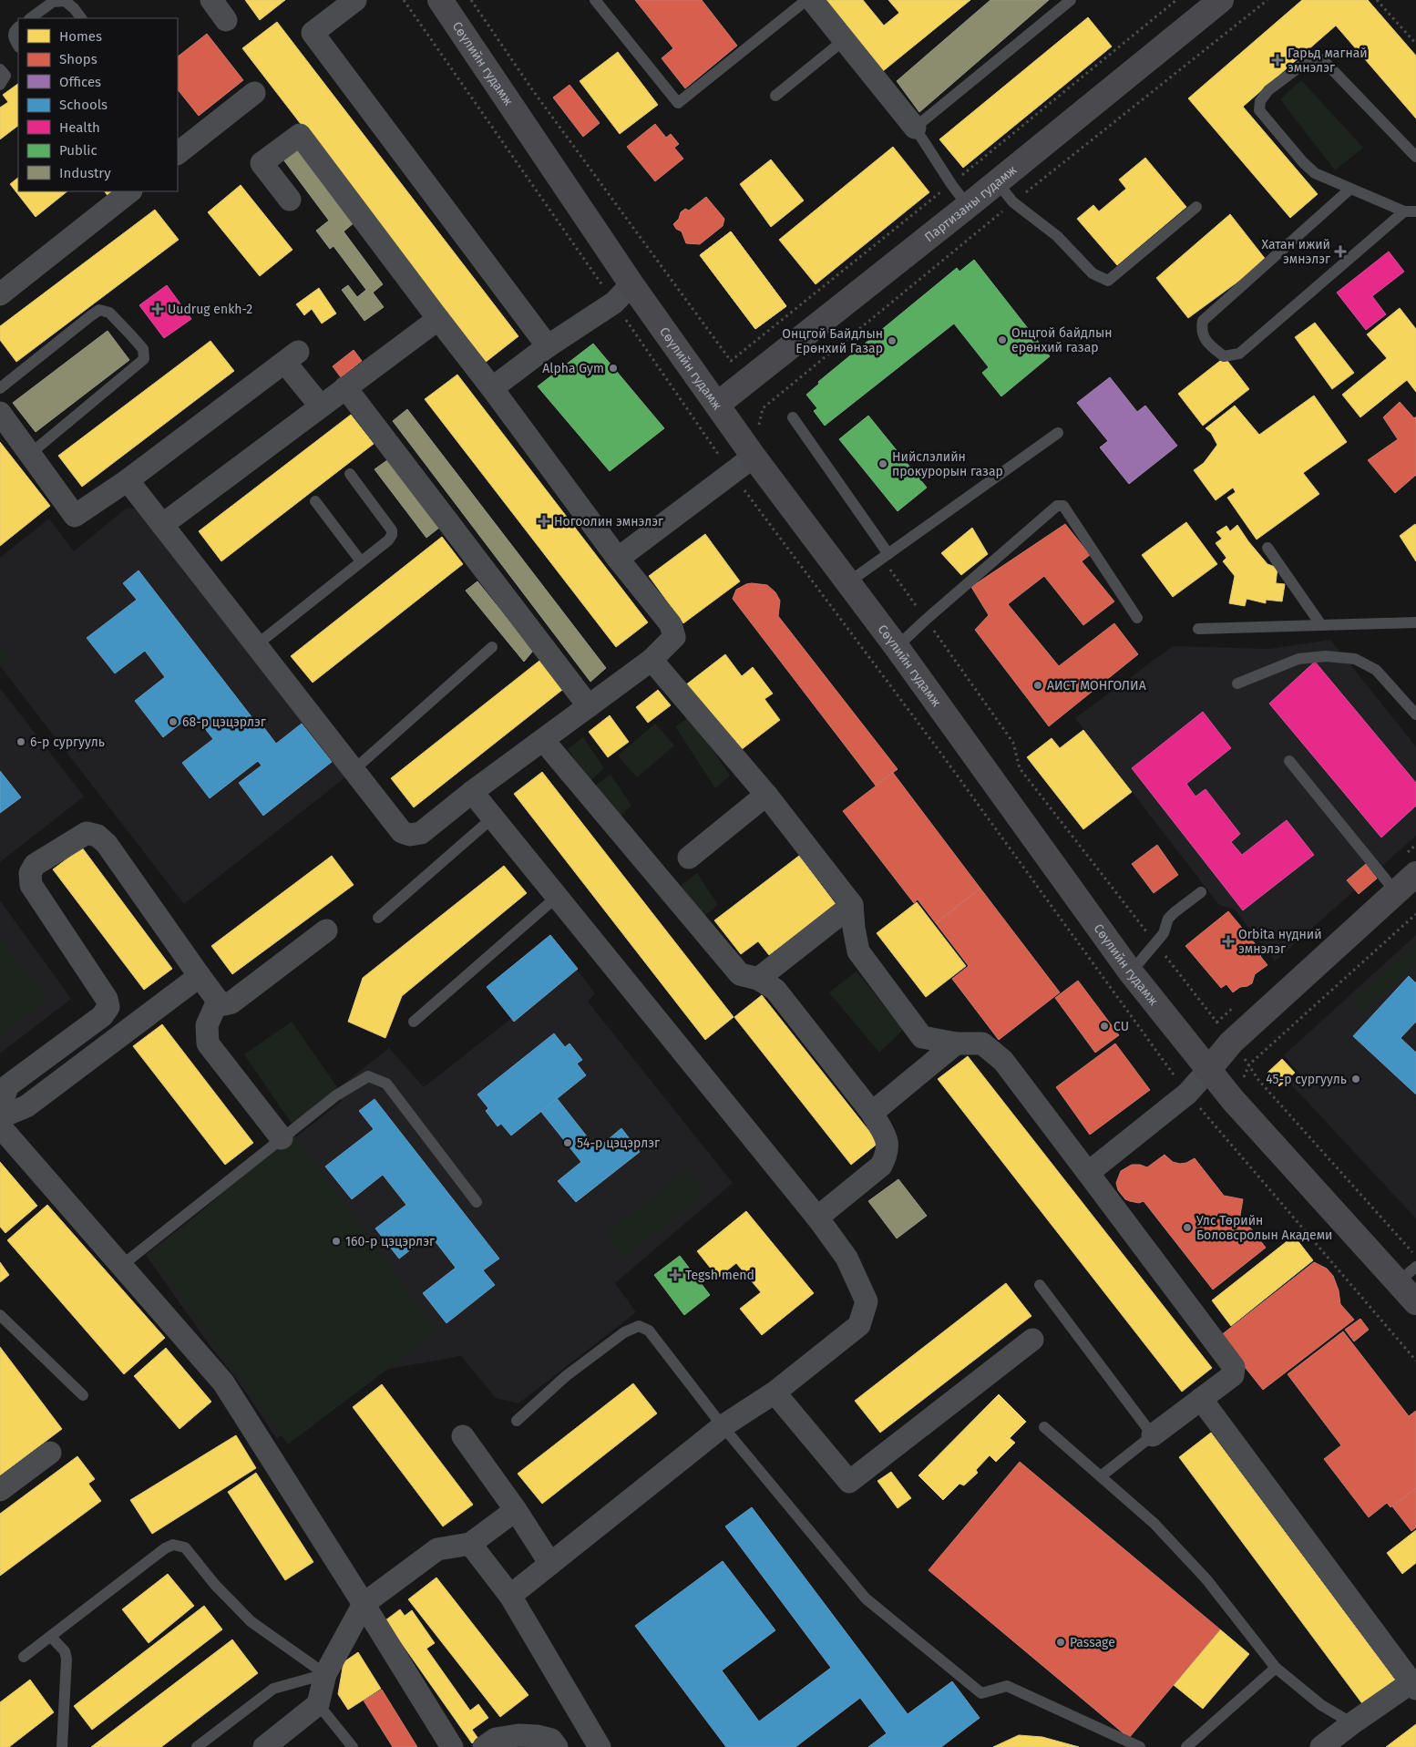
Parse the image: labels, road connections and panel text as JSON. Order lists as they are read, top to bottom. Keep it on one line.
{"streets":{"main road":["Сөүлийн гудамж","Партизаны гудамж"]},"crossings":[["Сөүлийн гудамж","Партизаны гудамж"]],"places":{"health":["Гарьд магнай эмнэлэг","Хатан ижий эмнэлэг","Uudrug enkh-2","Ногоолин эмнэлэг","Orbita нүдний эмнэлэг","Tegsh mend"],"other":["Онцгой байдлын ерөнхий газар","Онцгой Байдлын Ерөнхий Газар","Alpha Gym","Нийслэлийн прокурорын газар","АИСТ МОНГОЛИА","68-р цэцэрлэг","6-р сургууль","CU","45-р сургууль","54-р цэцэрлэг","Улс Төрийн Боловсролын Академи","160-р цэцэрлэг","Passage"]},"legend":["Homes","Shops","Offices","Schools","Health","Public","Industry"]}
